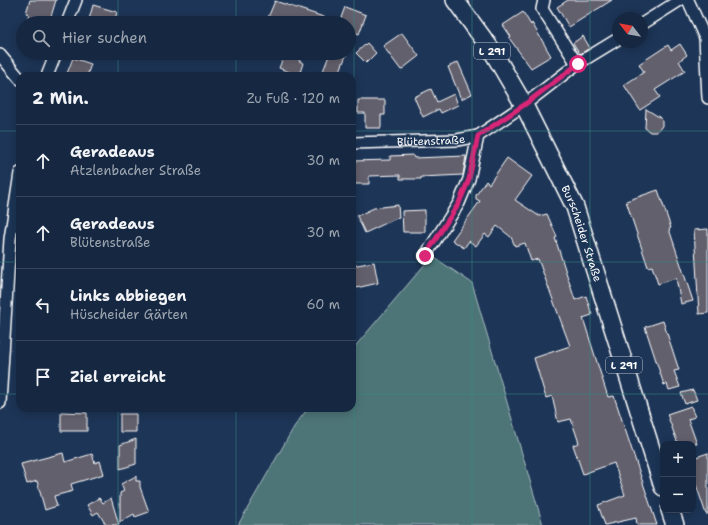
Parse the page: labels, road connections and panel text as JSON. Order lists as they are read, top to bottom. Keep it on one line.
{"streets":{"main road":["L 291","Burscheider Straße"],"street":["Blütenstraße"]},"crossings":[["Blütenstraße","Burscheider Straße"]],"north":"top left","page":{"search":"Hier suchen","heading":["2 Min.","Zu Fuß · 120 m"],"list":[["Geradeaus","Atzlenbacher Straße","30 m"],["Geradeaus","Blütenstraße","30 m"],["Links abbiegen","Hüscheider Gärten","60 m"],"Ziel erreicht"],"map_buttons":["+","−"]}}
